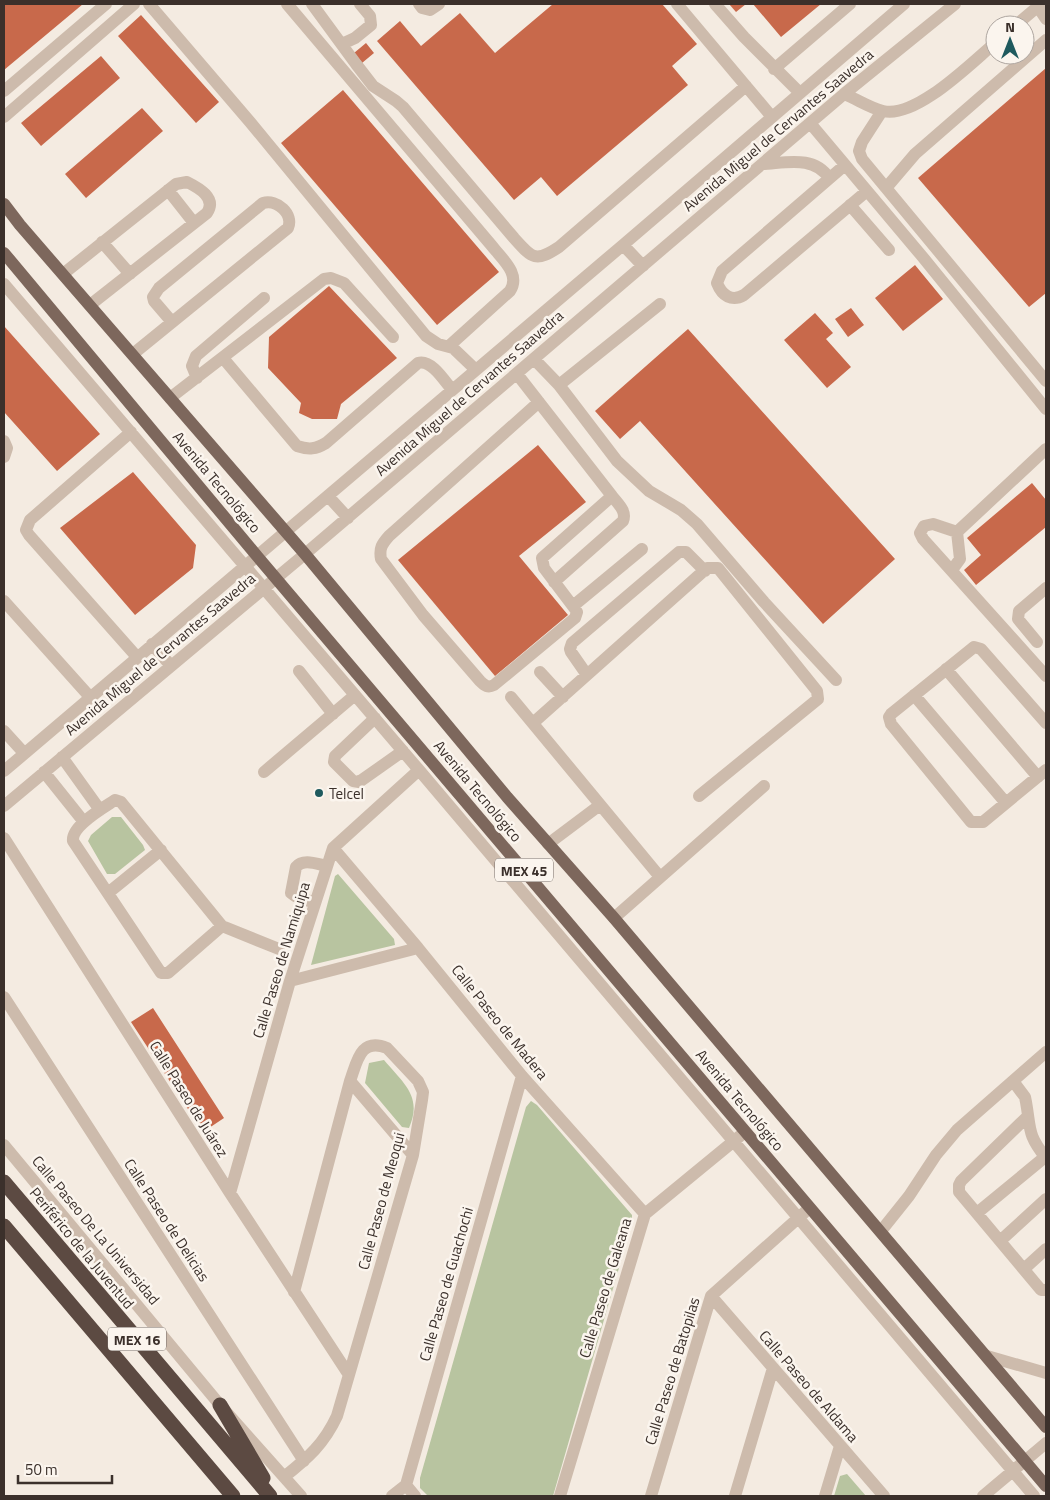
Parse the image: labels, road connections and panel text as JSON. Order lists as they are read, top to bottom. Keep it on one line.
{"streets":{"highway":["Periférico de la Juventud","MEX 16"],"main road":["Avenida Tecnológico","MEX 45"],"street":["Avenida Miguel de Cervantes Saavedra","Calle Paseo de Namiquipa","Calle Paseo de Madera","Calle Paseo de Juárez","Calle Paseo de Meoqui","Calle Paseo de Delicias","Calle Paseo De La Universidad","Calle Paseo de Guachochi","Calle Paseo de Galeana","Calle Paseo de Batopilas","Calle Paseo de Aldama"]},"crossings":[["Avenida Miguel de Cervantes Saavedra","Avenida Tecnológico"],["Avenida Tecnológico","Calle Paseo de Galeana"],["Avenida Tecnológico","Calle Paseo de Batopilas"],["Calle Paseo de Namiquipa","Calle Paseo de Madera"],["Calle Paseo de Namiquipa","Calle Paseo de Juárez"],["Calle Paseo de Madera","Calle Paseo de Guachochi"],["Calle Paseo de Madera","Calle Paseo de Galeana"],["Calle Paseo de Juárez","Calle Paseo de Meoqui"],["Calle Paseo de Meoqui","Calle Paseo de Delicias"],["Calle Paseo de Meoqui","Calle Paseo De La Universidad"],["Calle Paseo de Batopilas","Calle Paseo de Aldama"]],"places":["Telcel"],"scale_bar":"50 m","north":"top"}
